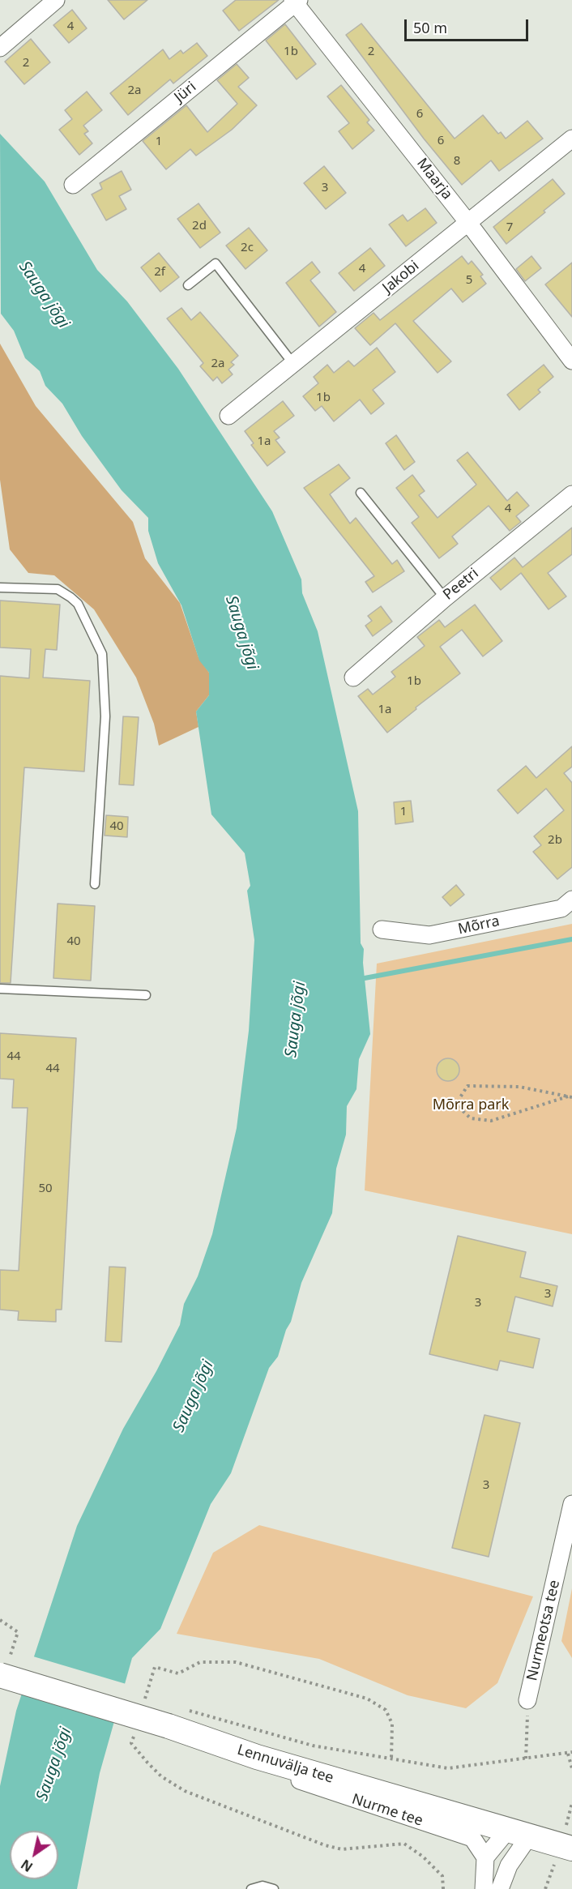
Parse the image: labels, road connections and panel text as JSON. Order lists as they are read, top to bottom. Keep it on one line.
{"streets":{"main road":["Lennuvälja tee"],"street":["Jüri","Maarja","Jakobi","Peetri","Mõrra","Nurmeotsa tee","Nurme tee"]},"crossings":[["Jüri","Maarja"],["Maarja","Jakobi"],["Lennuvälja tee","Nurme tee"]],"water":["Sauga jõgi"],"parks":["Mõrra park"],"house_numbers":["4","1b","2","2","2a","6","6","1","8","3","2d","7","2c","4","2f","5","2a","1b","1a","4","1b","1a","1","40","2b","40","44","44","50","3","3","3"],"scale_bar":"50 m","north":"bottom left"}
